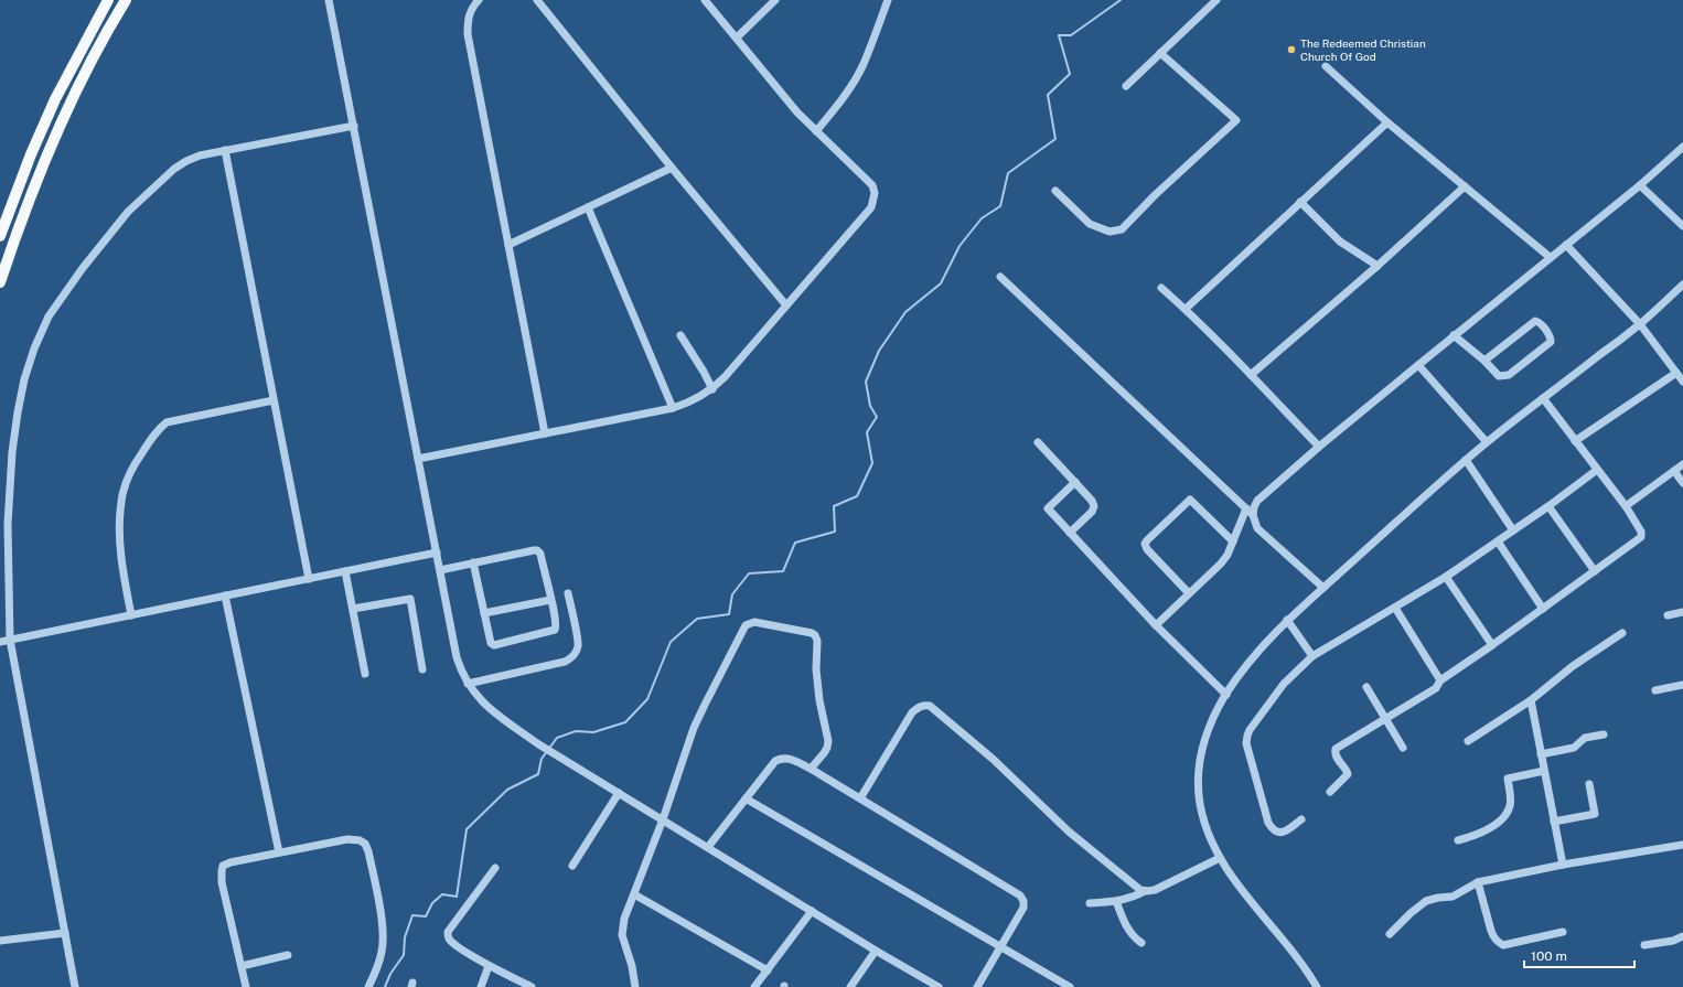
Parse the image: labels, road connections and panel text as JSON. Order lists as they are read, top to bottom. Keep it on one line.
{"places":["The Redeemed Christian Church Of God"],"scale_bar":"100 m"}
